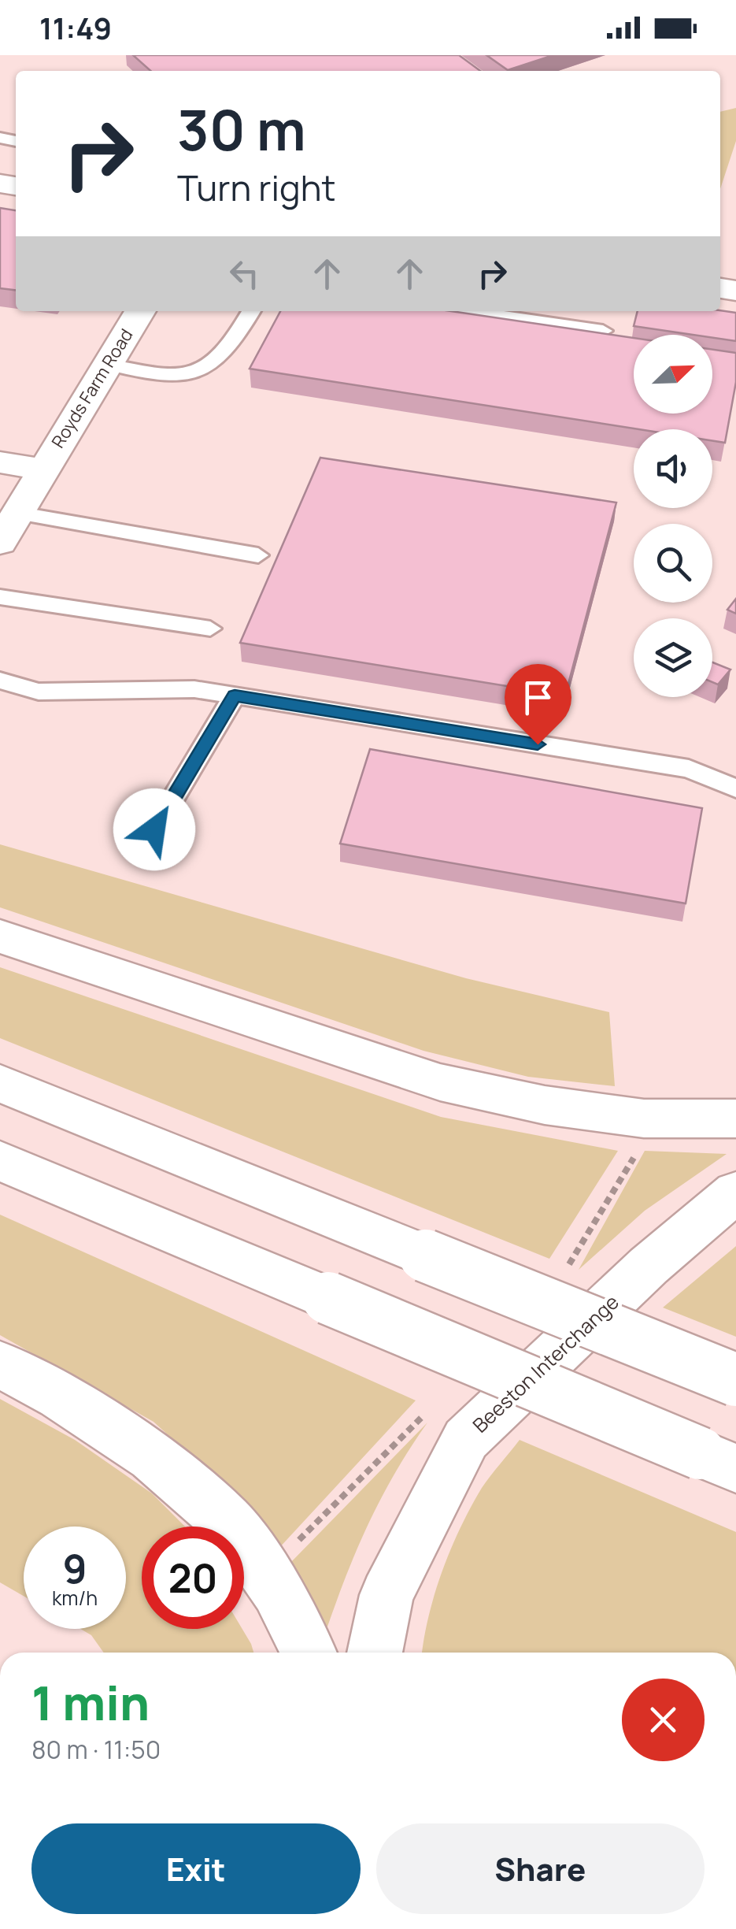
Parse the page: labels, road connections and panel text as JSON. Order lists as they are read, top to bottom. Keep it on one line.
{"streets":{"main road":["Royds Farm Road","Beeston Interchange"]},"north":"top right","page":{"status":"11:49","turn":["30 m","Turn right"],"speed":"9 km/h","limit":"20","heading":["1 min","80 m · 11:50"],"buttons":["Exit","Share"]}}
